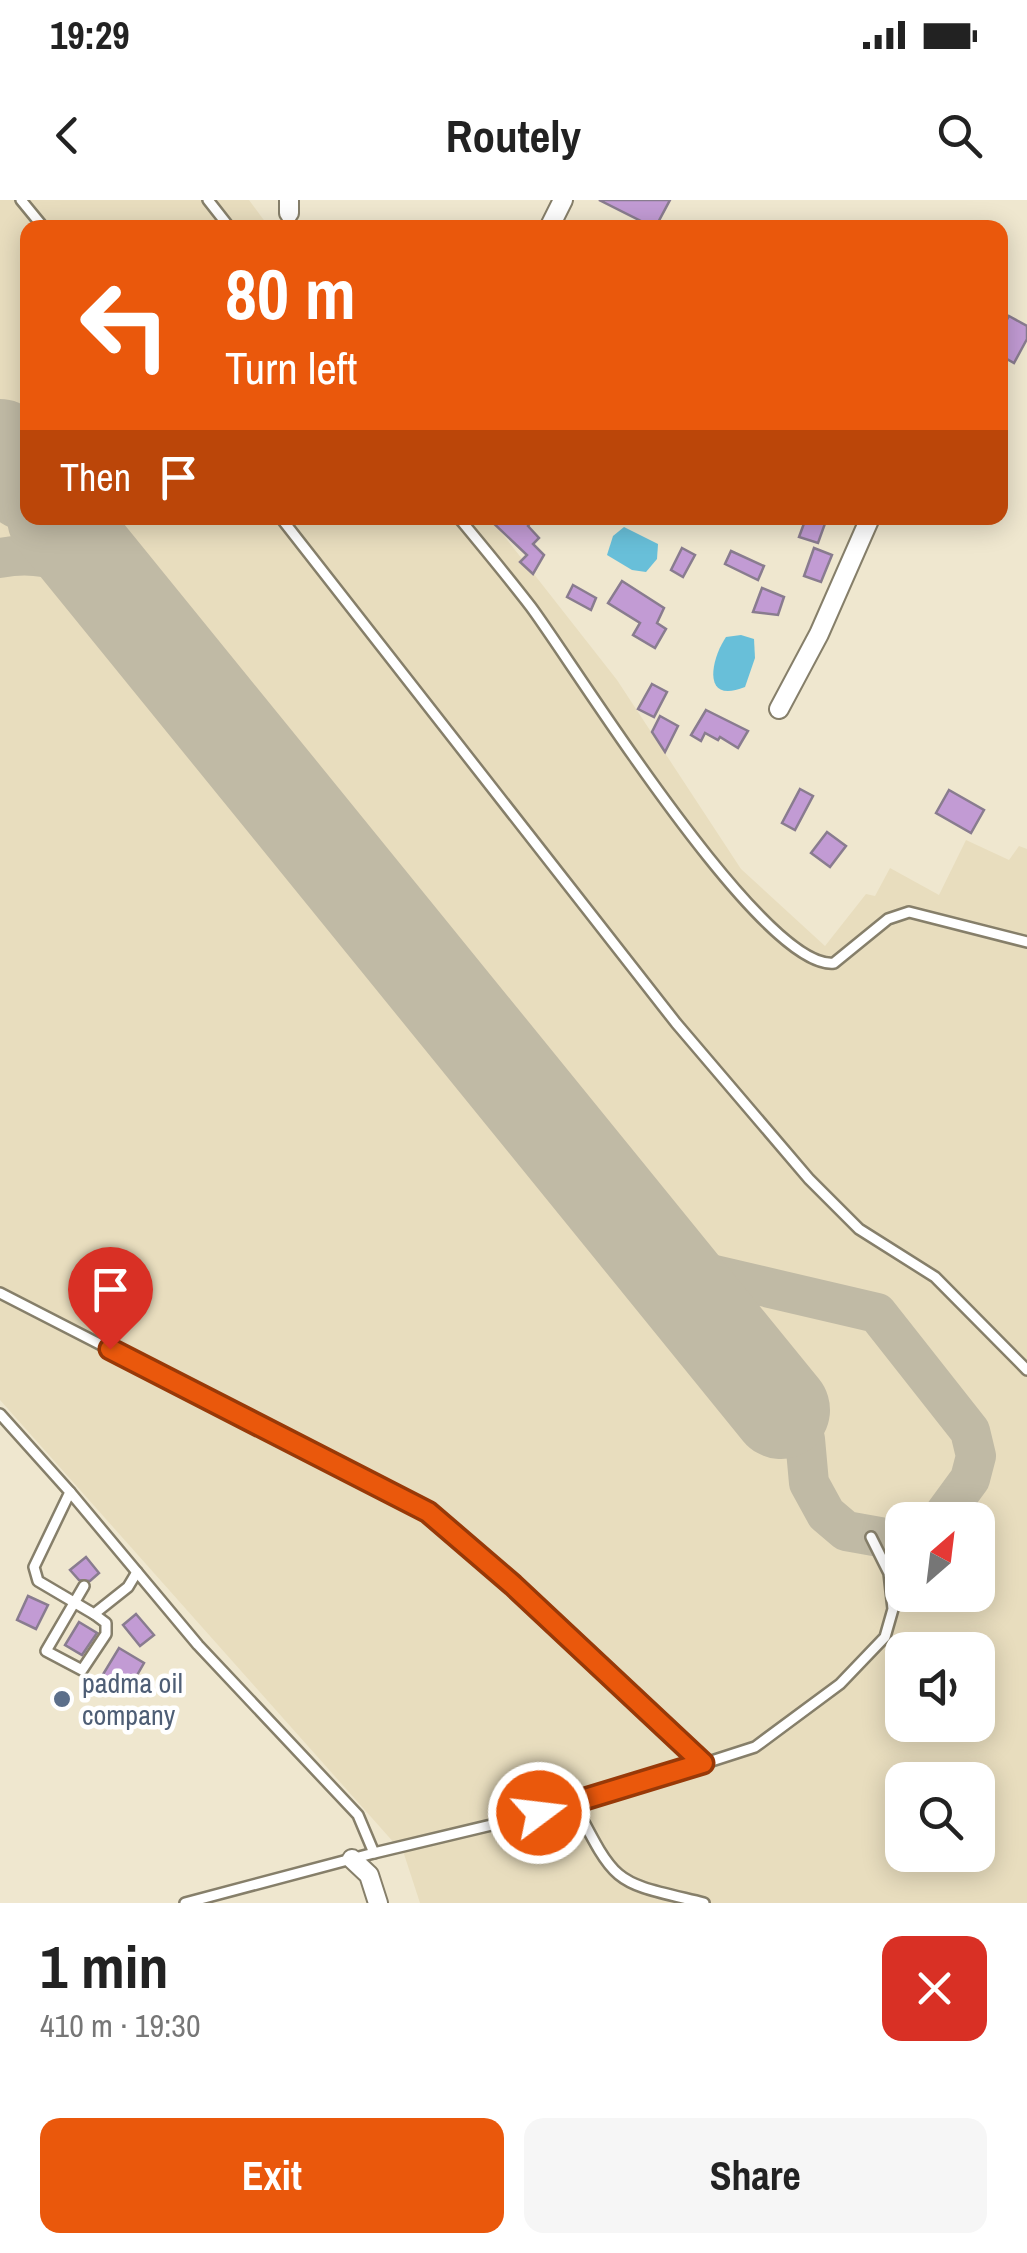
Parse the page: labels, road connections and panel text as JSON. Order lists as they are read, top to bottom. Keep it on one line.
{"places":["padma oil company"],"north":"top right","page":{"status":"19:29","header":"Routely","turn":["80 m","Turn left"],"then":"Then","heading":["1 min","410 m · 19:30"],"buttons":["Exit","Share"]}}
